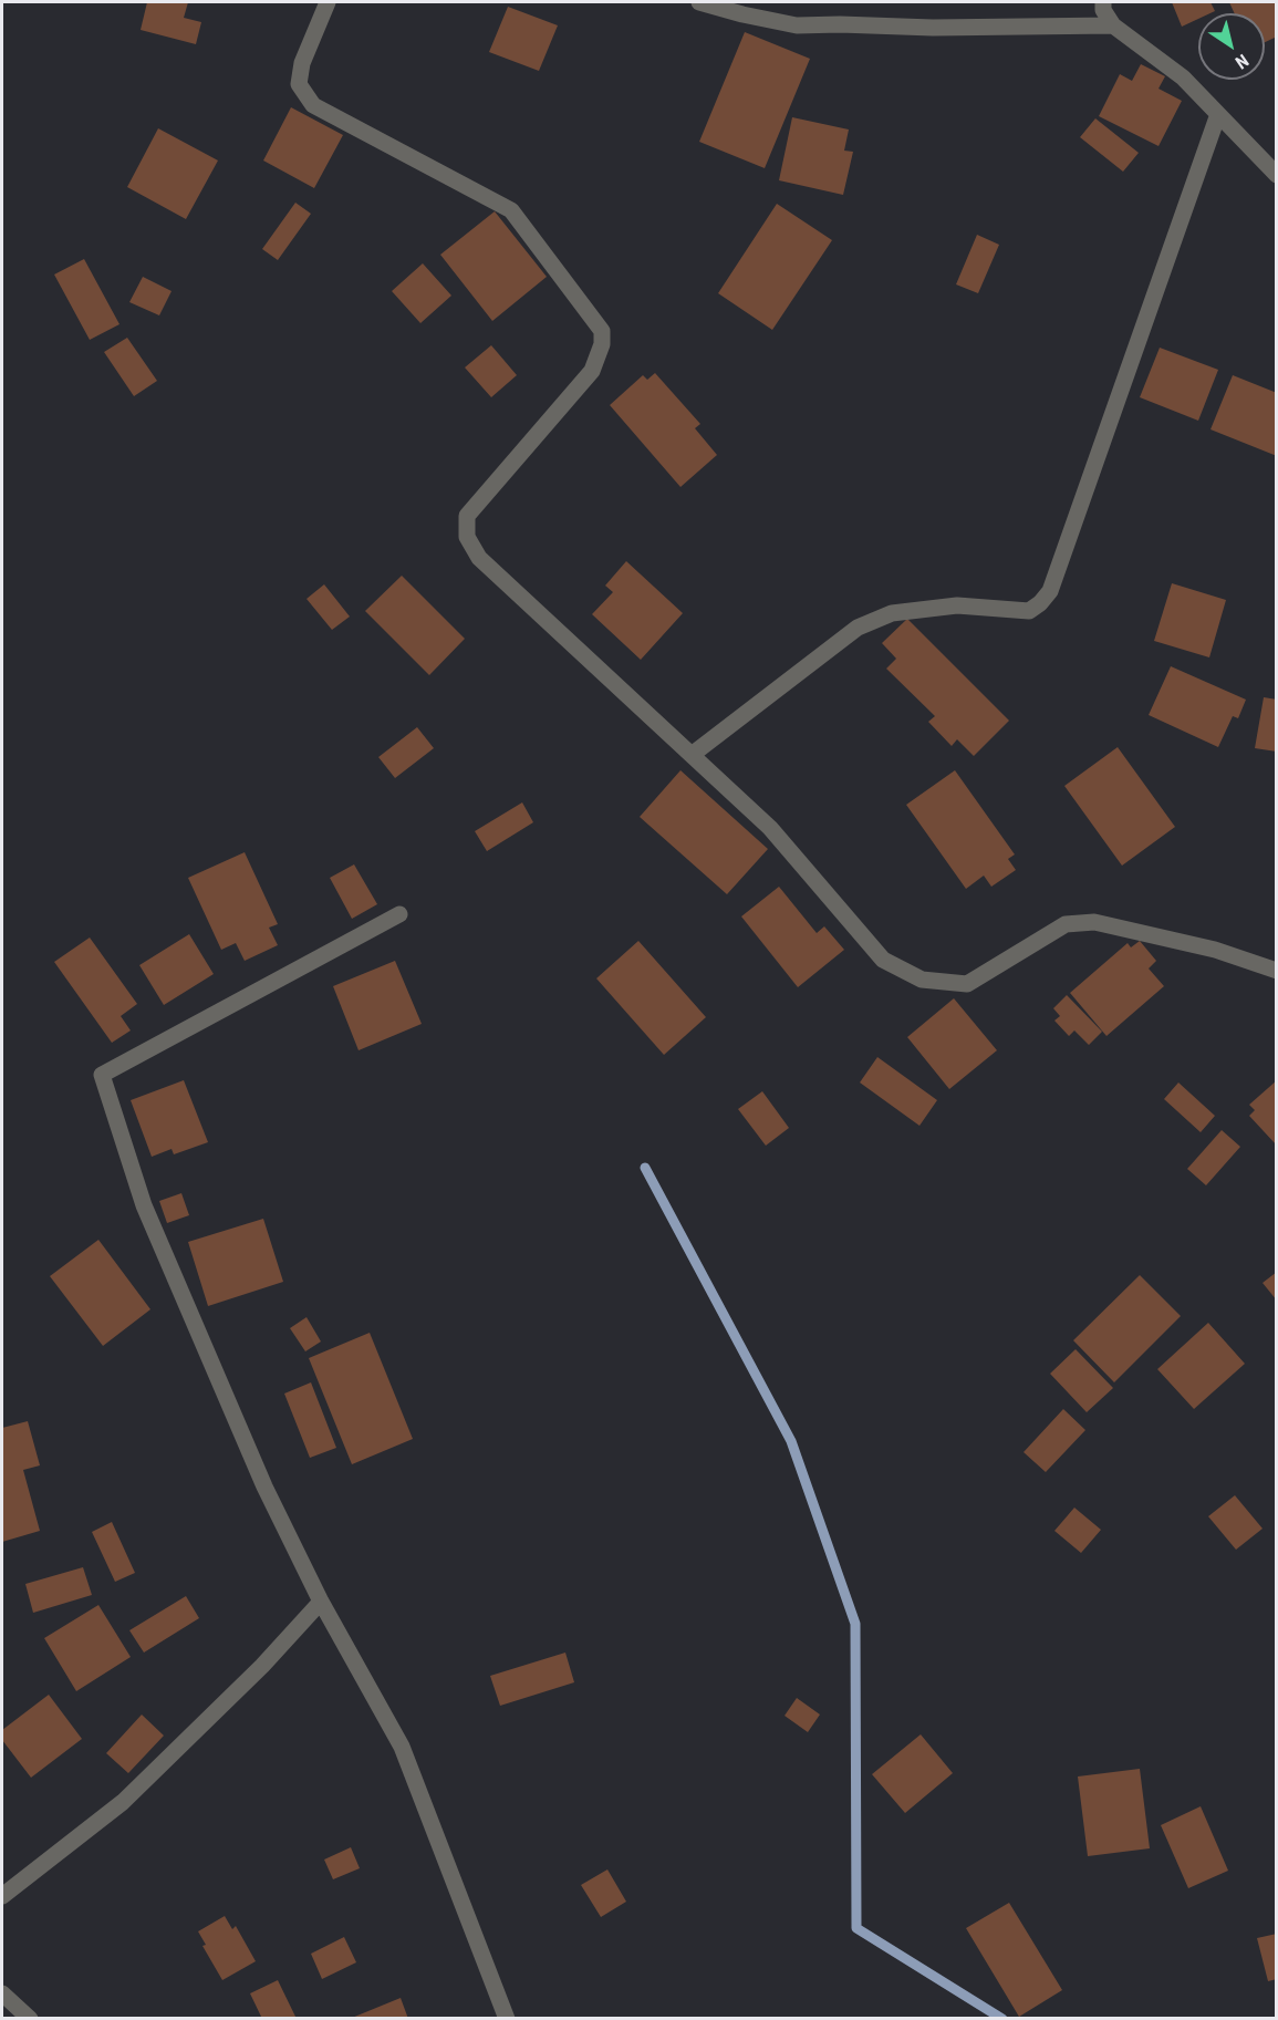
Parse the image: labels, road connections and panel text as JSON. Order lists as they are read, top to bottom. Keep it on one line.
{"north":"bottom right"}
